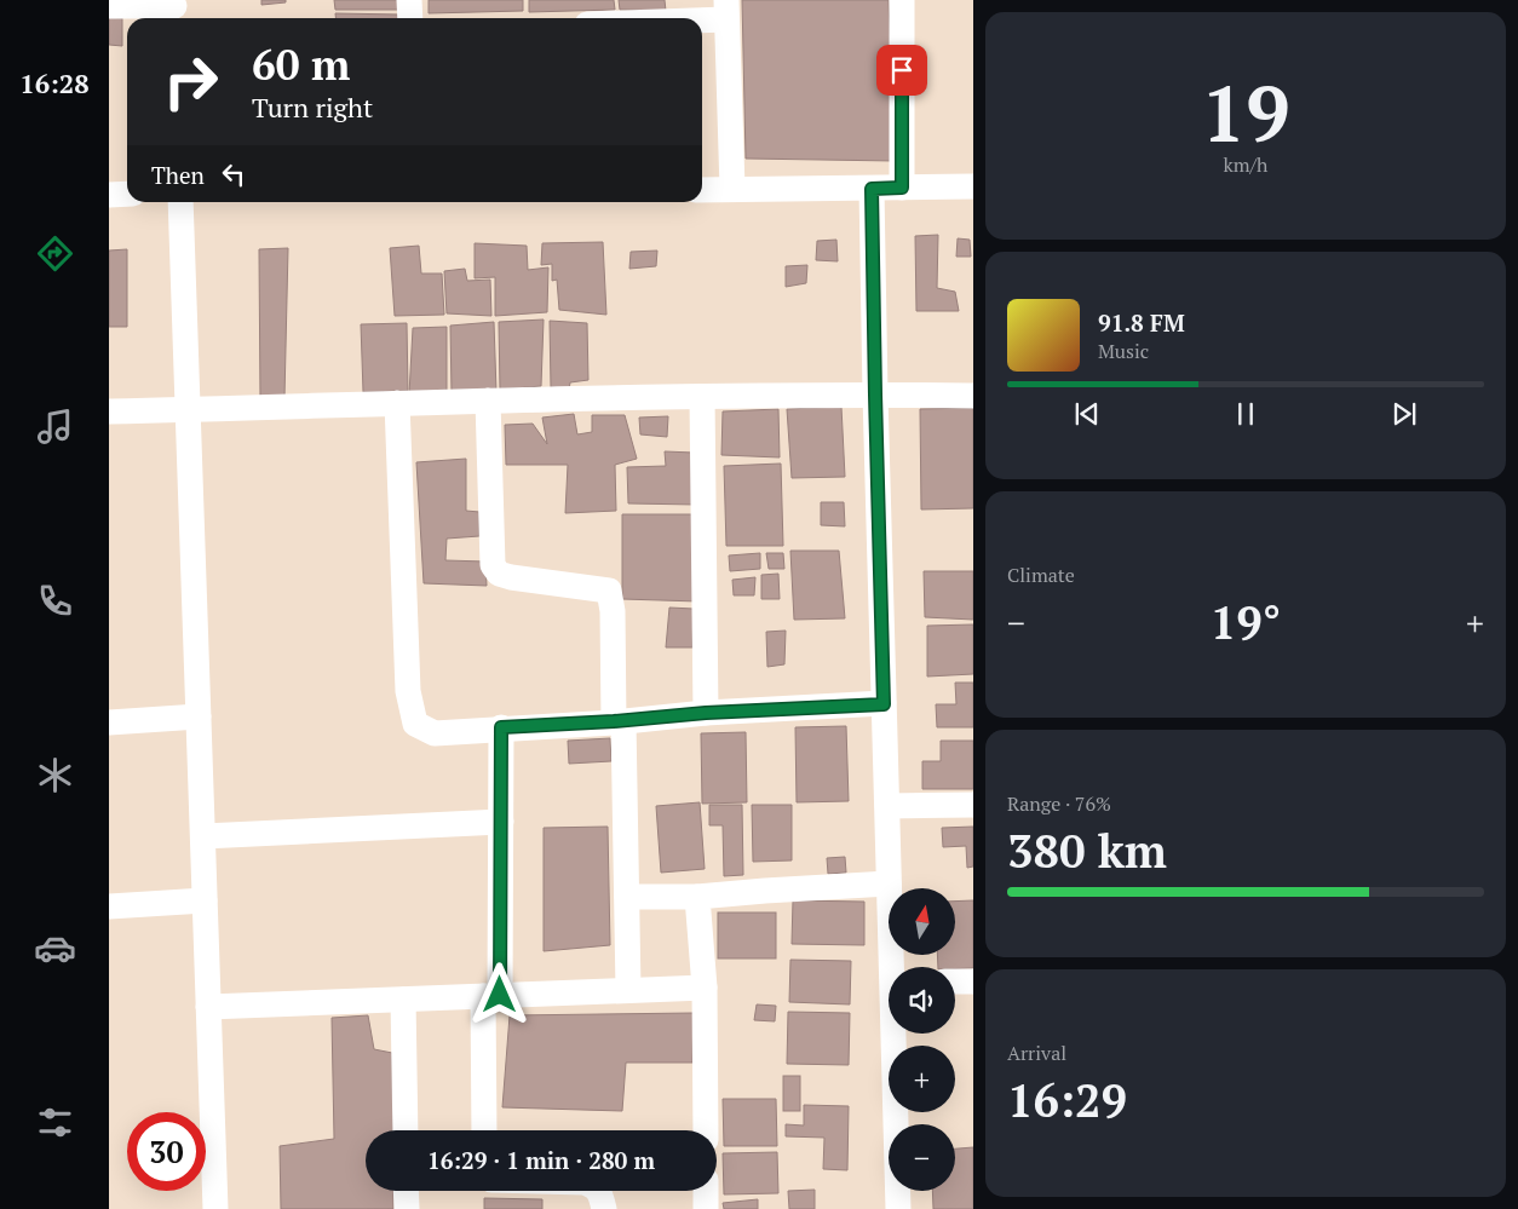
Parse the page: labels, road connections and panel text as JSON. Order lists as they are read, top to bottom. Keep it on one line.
{"north":"top","page":{"tabs":"16:28","tile":[["19","km/h"],"Climate",["Range · 76%","380 km"],["Arrival","16:29"]],"turn":["60 m","Turn right"],"then":"Then","song":["91.8 FM","Music"],"heat":["−","19°","+"],"map_buttons":["+","−"],"limit":"30","trip":"16:29 · 1 min · 280 m"}}
